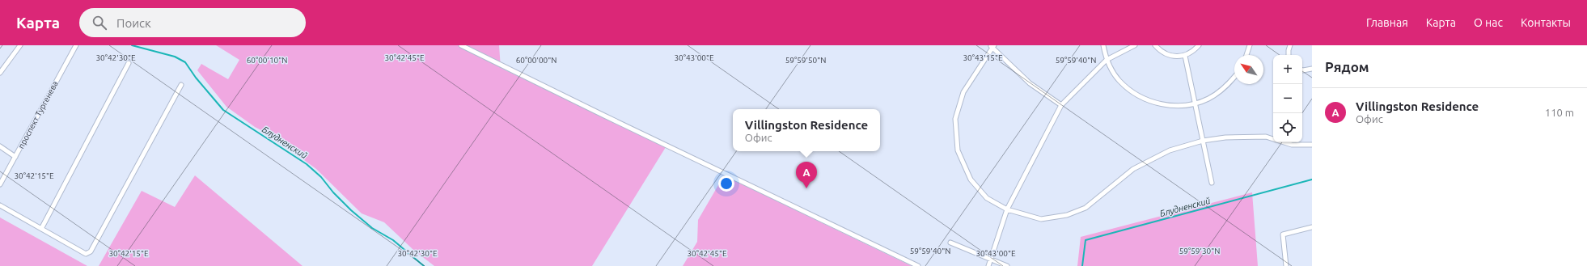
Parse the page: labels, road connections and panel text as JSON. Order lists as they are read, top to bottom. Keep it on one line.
{"streets":{"street":["проспект Тургенева"]},"water":["Блудненский"],"north":"top left","page":{"header":"Карта","search":"Поиск","nav":["Главная","Карта","О нас","Контакты"],"heading":"Рядом","map_buttons":["+","−"],"list":[{"mark":"A","name":"Villingston Residence","note":"Офис","value":"110 m"}],"popup":["Villingston Residence","Офис"],"pins":"A"},"coordinates":["30°42'30\"E","30°42'45\"E","30°43'15\"E","30°43'00\"E","60°00'10\"N","60°00'00\"N","59°59'50\"N","59°59'40\"N","30°42'15\"E","59°59'30\"N"]}
